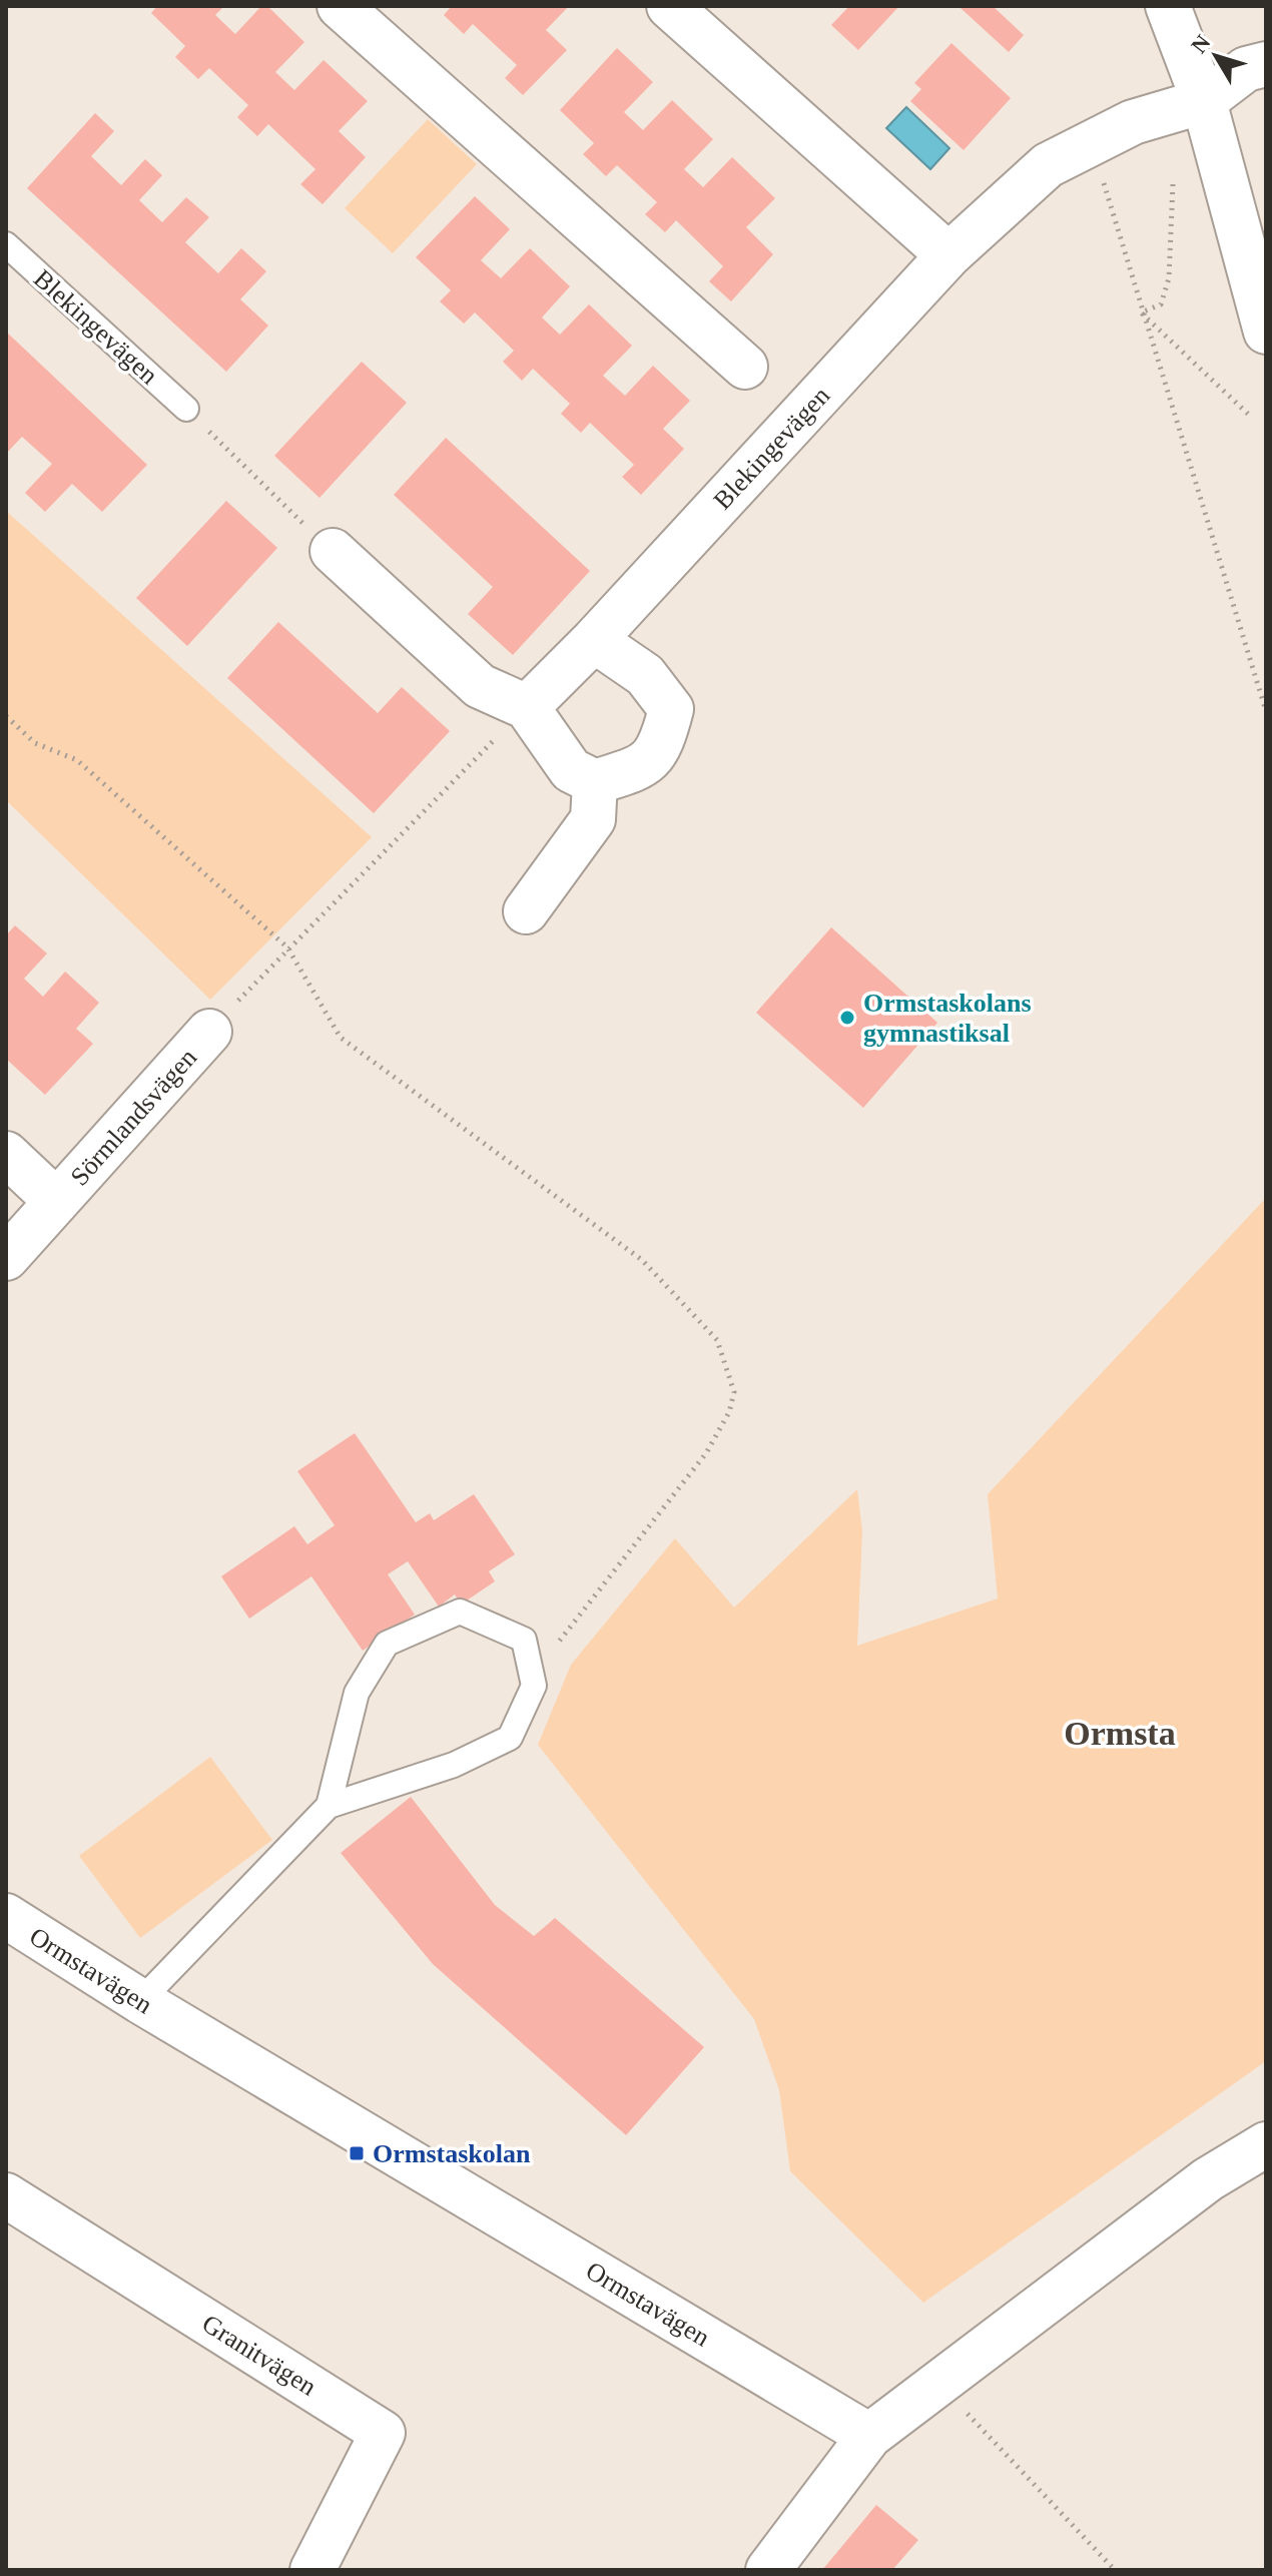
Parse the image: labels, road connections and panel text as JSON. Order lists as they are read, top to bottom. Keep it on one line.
{"streets":{"street":["Blekingevägen","Sörmlandsvägen","Ormstavägen","Granitvägen"]},"districts":["Ormsta"],"places":{"other":["Ormstaskolans gymnastiksal"],"transit":["Ormstaskolan"]},"north":"top left"}
